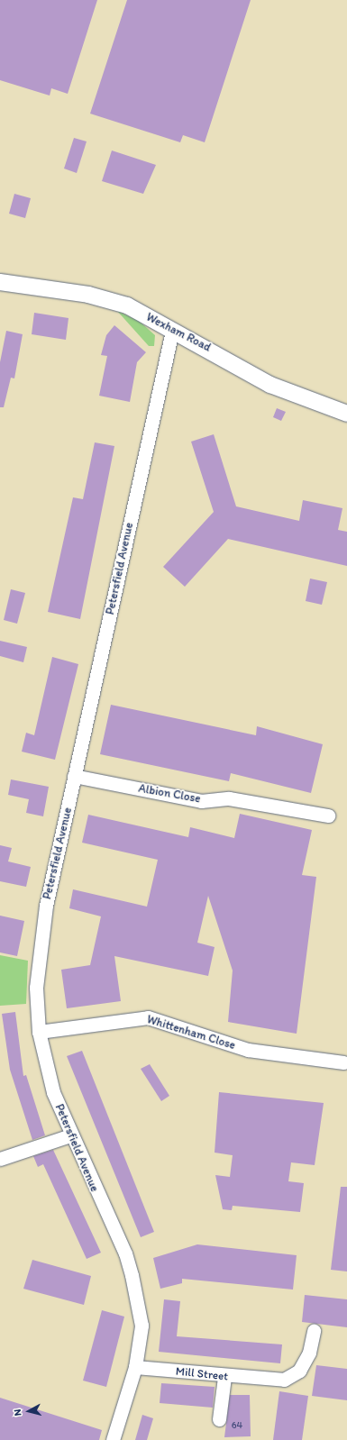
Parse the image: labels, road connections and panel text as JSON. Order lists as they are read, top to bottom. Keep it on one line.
{"streets":{"street":["Wexham Road","Petersfield Avenue","Albion Close","Whittenham Close","Mill Street"]},"crossings":[["Wexham Road","Petersfield Avenue"],["Petersfield Avenue","Albion Close"],["Petersfield Avenue","Whittenham Close"],["Petersfield Avenue","Mill Street"]],"house_numbers":["64"],"north":"left"}
